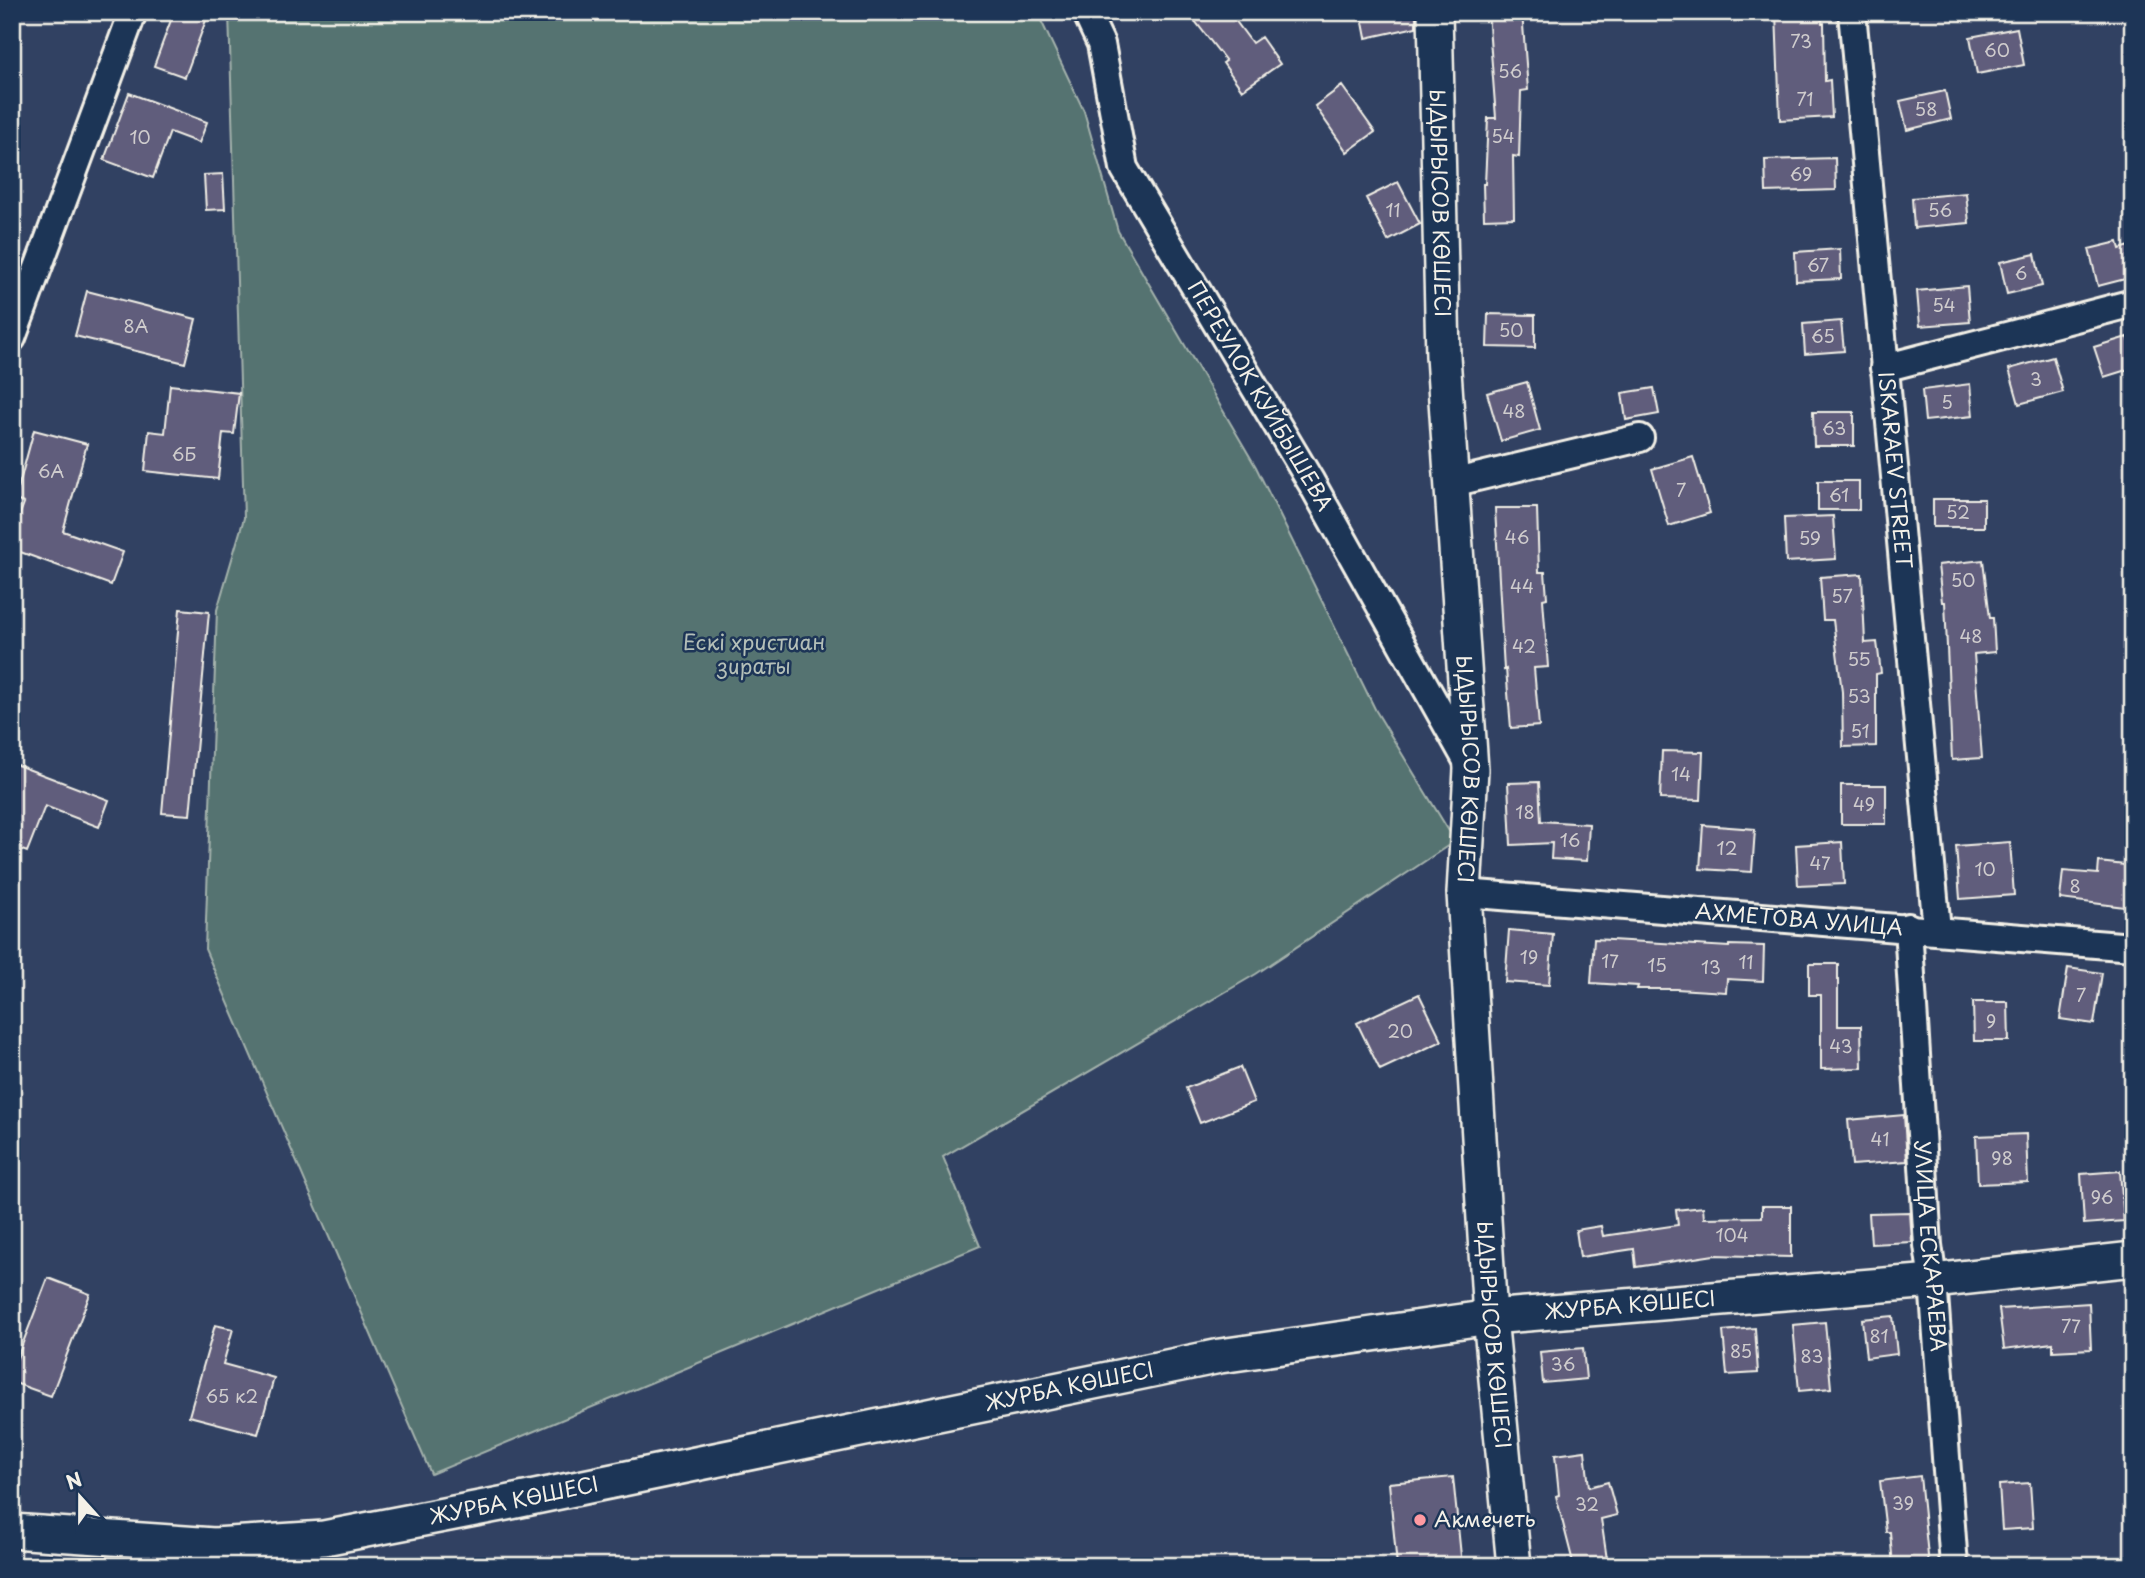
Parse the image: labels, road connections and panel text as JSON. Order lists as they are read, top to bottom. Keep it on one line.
{"streets":{"street":["ЫДЫРЫСОВ КӨШЕСІ","ПЕРЕУЛОК КУЙБЫШЕВА","ISKARAEV STREET","АХМЕТОВА УЛИЦА","УЛИЦА ЕСКАРАЕВА","ЖУРБА КӨШЕСІ"]},"crossings":[["ЫДЫРЫСОВ КӨШЕСІ","ПЕРЕУЛОК КУЙБЫШЕВА"],["ЫДЫРЫСОВ КӨШЕСІ","АХМЕТОВА УЛИЦА"],["ЫДЫРЫСОВ КӨШЕСІ","ЖУРБА КӨШЕСІ"],["ISKARAEV STREET","АХМЕТОВА УЛИЦА"],["АХМЕТОВА УЛИЦА","УЛИЦА ЕСКАРАЕВА"],["УЛИЦА ЕСКАРАЕВА","ЖУРБА КӨШЕСІ"]],"parks":["Ескі христиан зираты"],"places":["Акмечеть"],"house_numbers":["73","60","56","71","58","54","10","69","11","56","67","6","54","8А","50","65","3","5","48","63","6Б","6А","7","61","52","46","59","50","44","57","48","42","55","53","51","14","49","18","16","12","47","10","8","19","17","11","15","13","7","9","20","43","41","98","96","104","77","81","85","83","36","65 к2","39","32"],"north":"top"}
